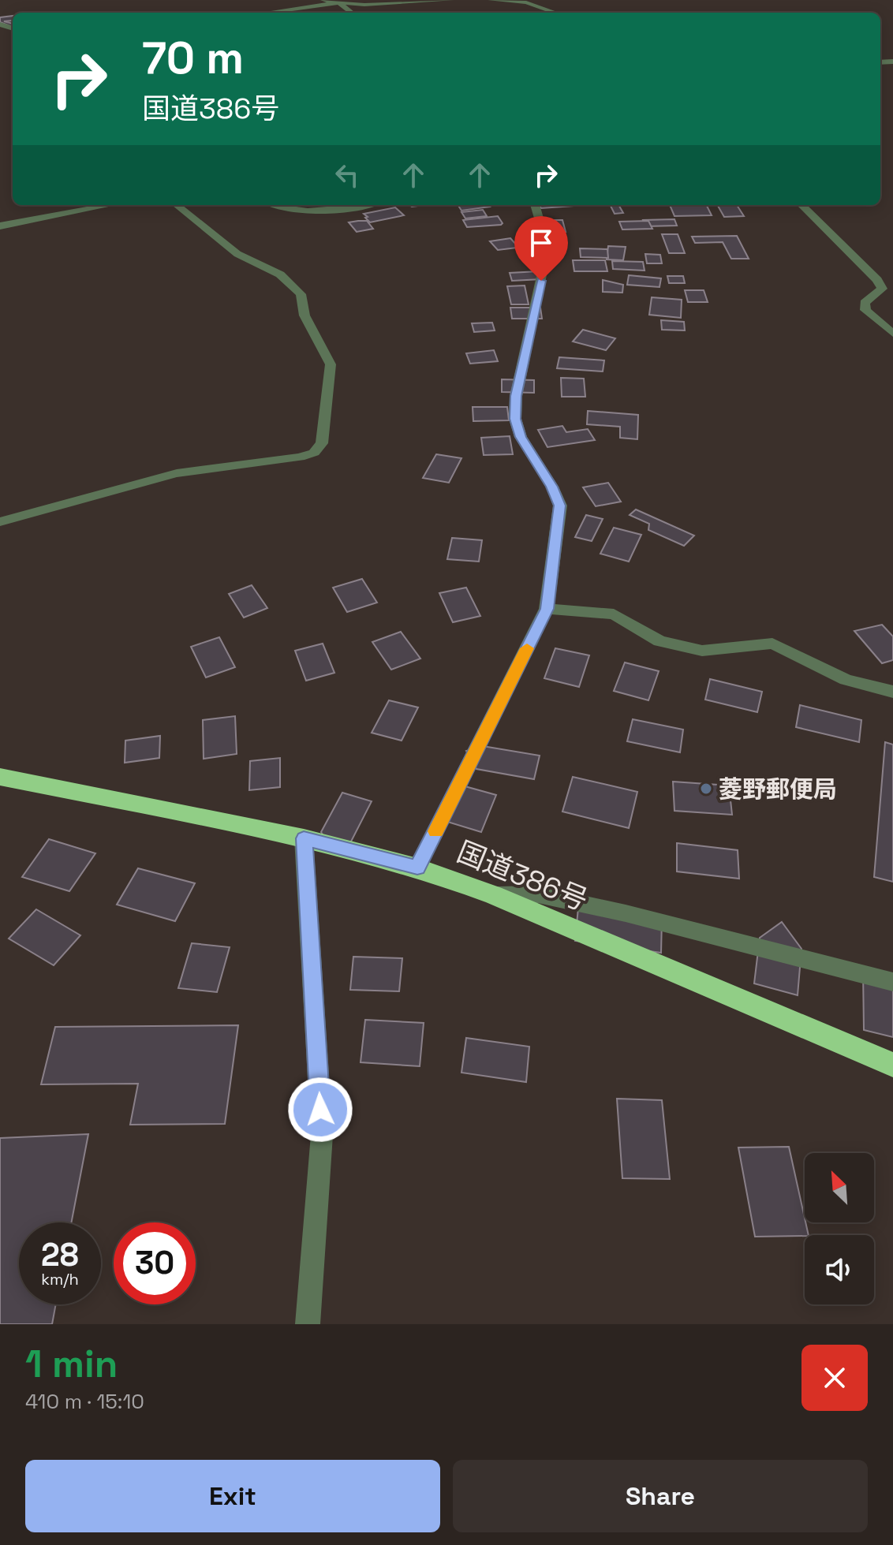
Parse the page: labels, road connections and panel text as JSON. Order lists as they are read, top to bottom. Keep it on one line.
{"streets":{"highway":["国道386号"]},"places":["菱野郵便局"],"north":"top left","page":{"turn":["70 m","国道386号"],"speed":"28 km/h","limit":"30","heading":["1 min","410 m · 15:10"],"buttons":["Exit","Share"]}}
